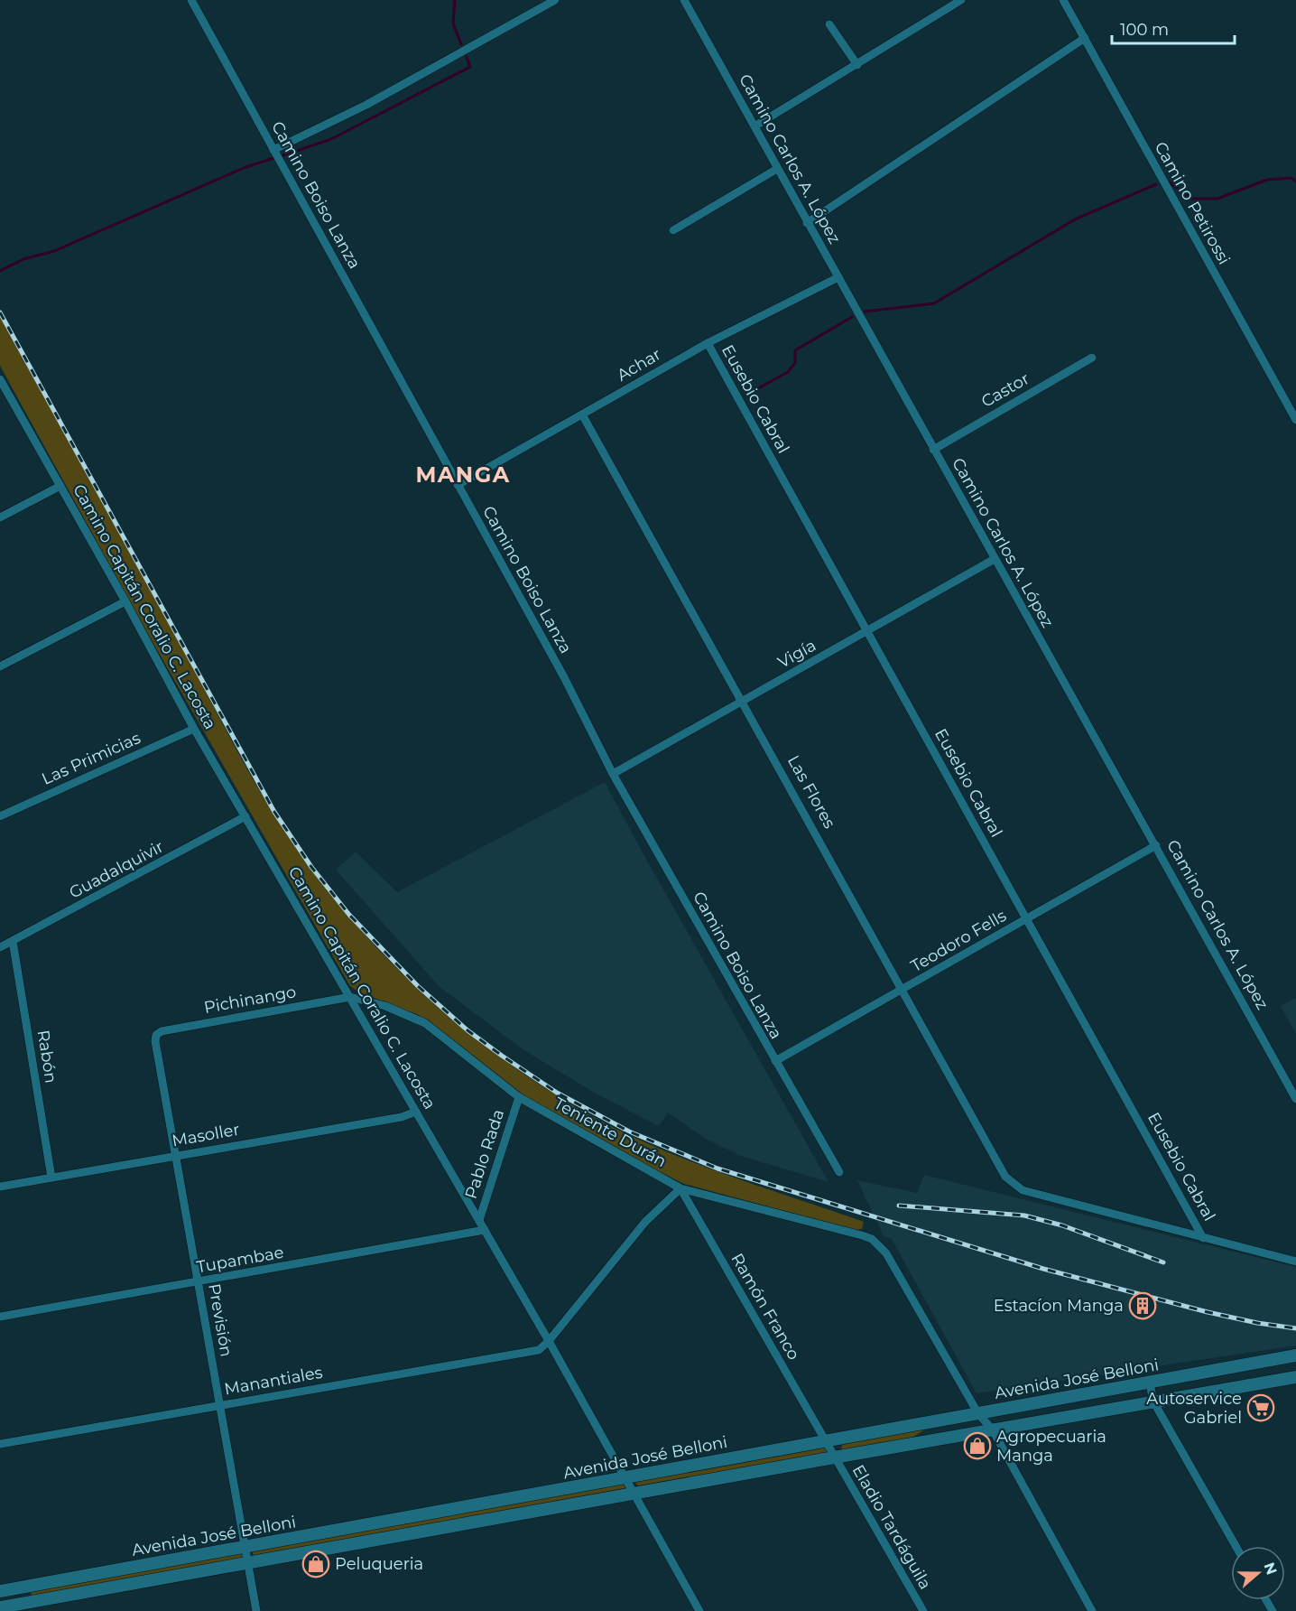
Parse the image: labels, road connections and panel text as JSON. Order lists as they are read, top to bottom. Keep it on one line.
{"streets":{"main road":["Avenida José Belloni"],"street":["Camino Carlos A. López","Camino Boiso Lanza","Camino Petirossi","Achar","Castor","Eusebio Cabral","Camino Capitán Coralio C. Lacosta","Vigía","Las Primicias","Las Flores","Guadalquivir","Teodoro Fells","Pichinango","Rabón","Teniente Durán","Masoller","Pablo Rada","Tupambae","Ramón Franco","Previsión","Manantiales","Eladio Tardáguila"]},"crossings":[["Camino Carlos A. López","Achar"],["Camino Carlos A. López","Castor"],["Camino Carlos A. López","Vigía"],["Camino Carlos A. López","Teodoro Fells"],["Camino Boiso Lanza","Achar"],["Camino Boiso Lanza","Vigía"],["Camino Boiso Lanza","Teodoro Fells"],["Achar","Eusebio Cabral"],["Achar","Las Flores"],["Eusebio Cabral","Vigía"],["Eusebio Cabral","Las Flores"],["Eusebio Cabral","Teodoro Fells"],["Camino Capitán Coralio C. Lacosta","Las Primicias"],["Camino Capitán Coralio C. Lacosta","Guadalquivir"],["Camino Capitán Coralio C. Lacosta","Pichinango"],["Camino Capitán Coralio C. Lacosta","Teniente Durán"],["Camino Capitán Coralio C. Lacosta","Masoller"],["Camino Capitán Coralio C. Lacosta","Pablo Rada"],["Camino Capitán Coralio C. Lacosta","Tupambae"],["Camino Capitán Coralio C. Lacosta","Avenida José Belloni"],["Camino Capitán Coralio C. Lacosta","Manantiales"],["Vigía","Las Flores"],["Las Flores","Teodoro Fells"],["Guadalquivir","Rabón"],["Pichinango","Teniente Durán"],["Pichinango","Previsión"],["Rabón","Masoller"],["Teniente Durán","Pablo Rada"],["Teniente Durán","Ramón Franco"],["Teniente Durán","Avenida José Belloni"],["Masoller","Previsión"],["Tupambae","Previsión"],["Ramón Franco","Avenida José Belloni"],["Ramón Franco","Eladio Tardáguila"],["Previsión","Avenida José Belloni"],["Previsión","Manantiales"],["Avenida José Belloni","Eladio Tardáguila"]],"districts":["MANGA"],"places":{"building":["Estacíon Manga"],"supermarket":["Autoservice Gabriel"],"shop":["Agropecuaria Manga","Peluqueria"]},"scale_bar":"100 m","north":"right"}
